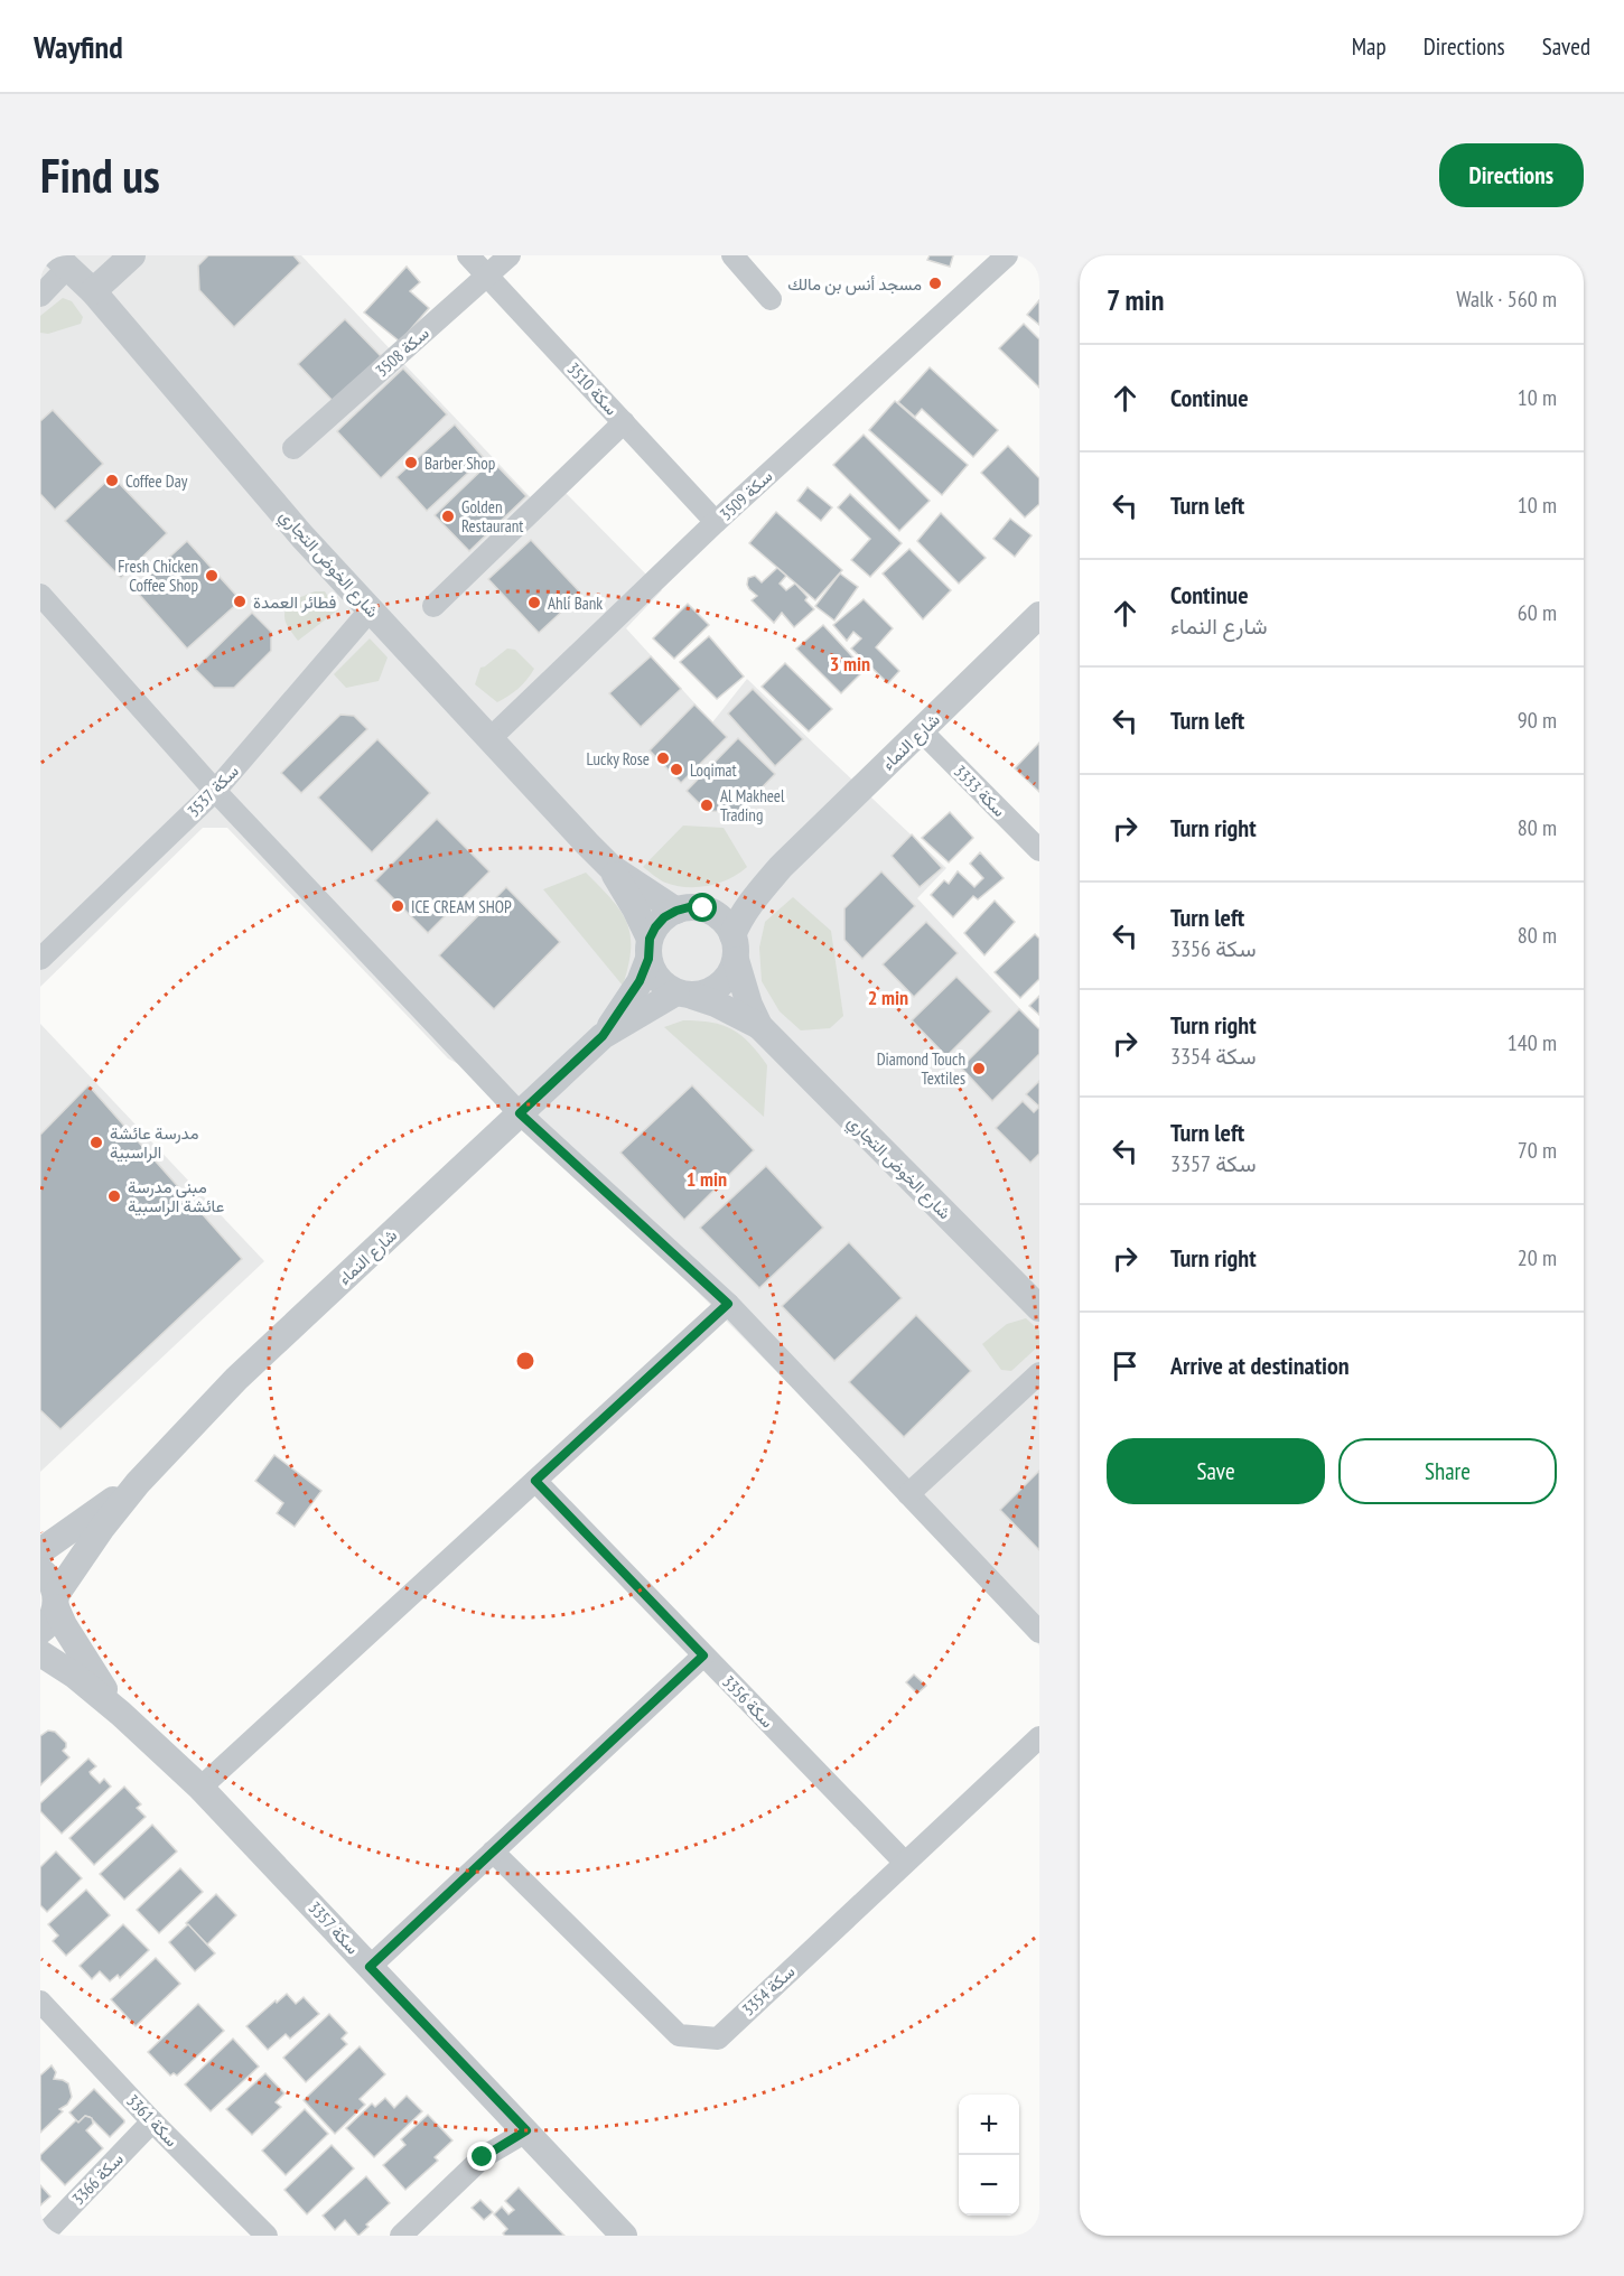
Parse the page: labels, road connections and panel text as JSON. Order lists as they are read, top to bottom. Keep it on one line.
{"streets":{"street":["سكة 3508","سكة 3510","سكة 3509","شارع الخوض التجاري","شارع النماء","سكة 3537","سكة 3333","سكة 3356","سكة 3357","سكة 3354","سكة 3361","سكة 3366"]},"crossings":[["سكة 3508","سكة 3510"],["سكة 3510","سكة 3509"],["سكة 3509","شارع الخوض التجاري"],["شارع الخوض التجاري","شارع النماء"],["شارع الخوض التجاري","سكة 3537"],["شارع النماء","سكة 3333"],["شارع النماء","سكة 3357"],["سكة 3356","سكة 3354"],["سكة 3361","سكة 3366"]],"places":["مسجد أنس بن مالك","Barber Shop","Coffee Day","Golden Restaurant","Fresh Chicken Coffee Shop","فطائر العمدة","Ahli Bank","Lucky Rose","Loqimat","Al Makheel Trading","ICE CREAM SHOP","Diamond Touch Textiles","مدرسة عائشة الراسبية","مبنى مدرسة عائشة الراسبية"],"page":{"header":"Wayfind","nav":["Map","Directions","Saved"],"buttons":["Directions",["Save","Share"]],"title":"Find us","heading":["7 min","Walk · 560 m"],"list":[["Continue","10 m"],["Turn left","10 m"],["Continue","شارع النماء","60 m"],["Turn left","90 m"],["Turn right","80 m"],["Turn left","سكة 3356","80 m"],["Turn right","سكة 3354","140 m"],["Turn left","سكة 3357","70 m"],["Turn right","20 m"],"Arrive at destination"],"map_buttons":["+","−"]},"rings":["3 min","2 min","1 min"]}
